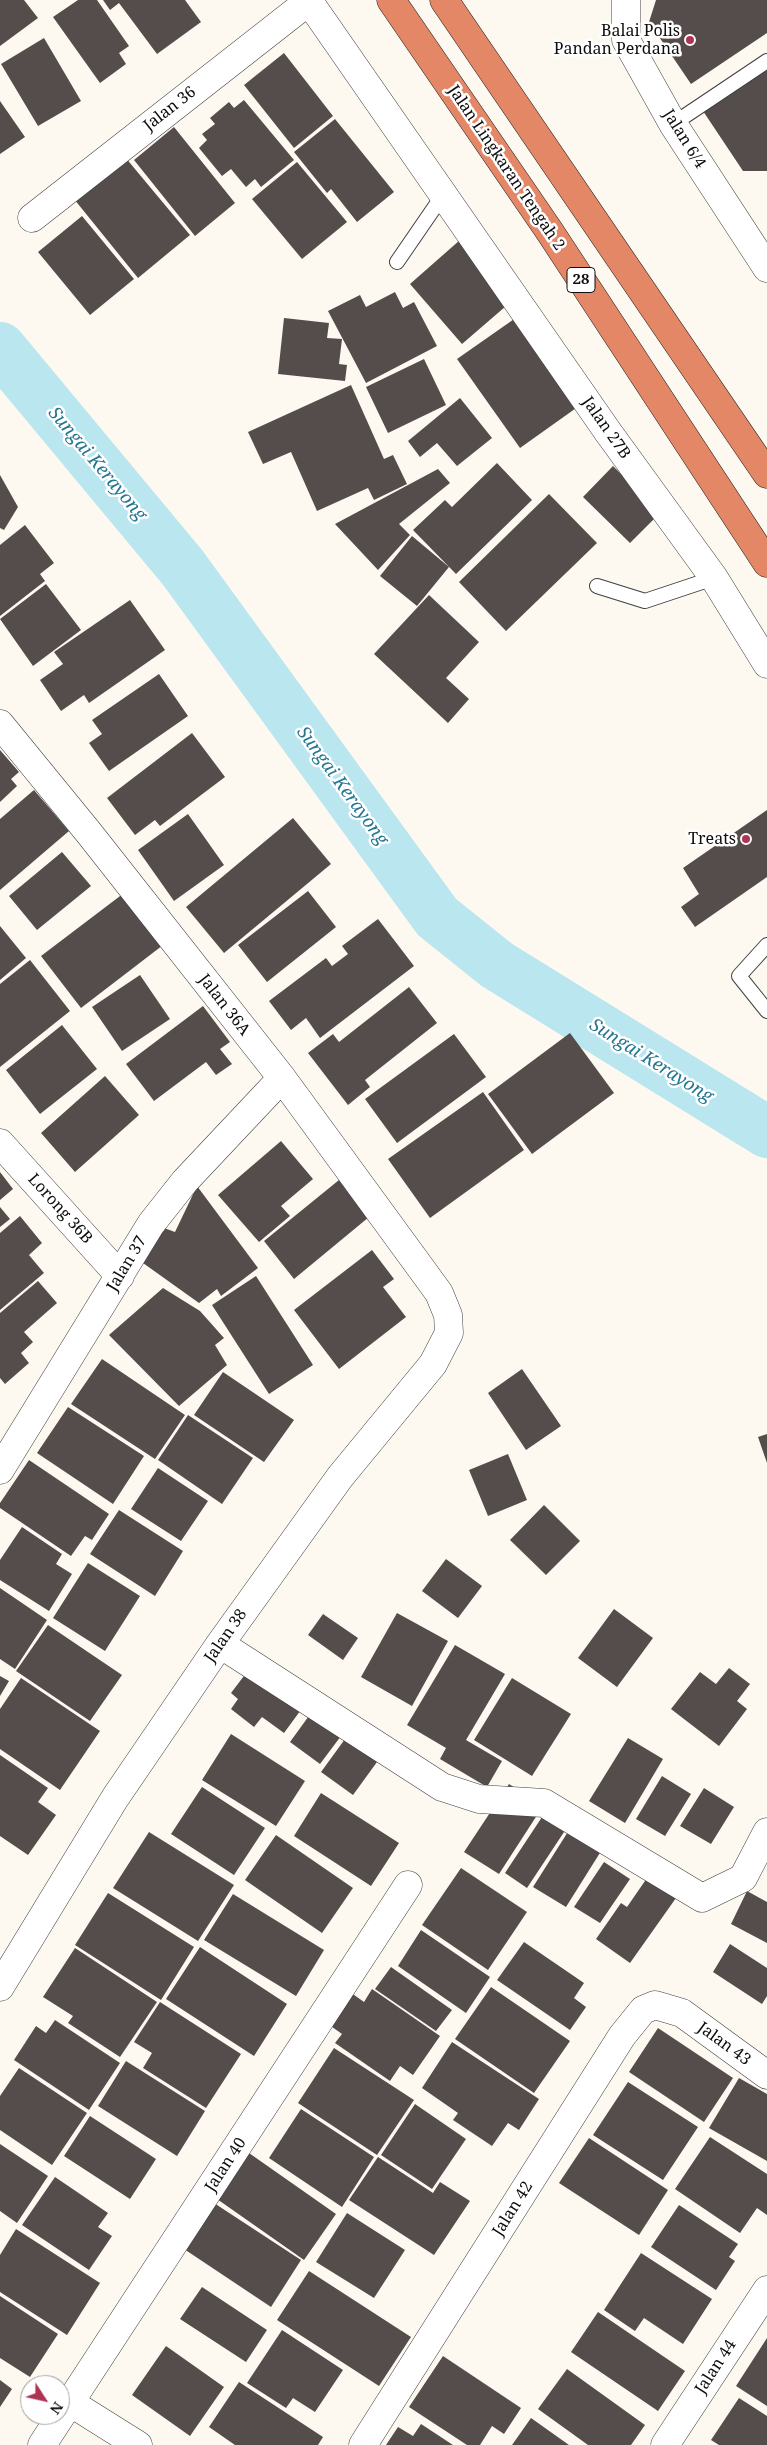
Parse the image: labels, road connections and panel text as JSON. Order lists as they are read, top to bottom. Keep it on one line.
{"streets":{"highway":["Jalan Lingkaran Tengah 2","28"],"street":["Jalan 36","Jalan 6/4","Jalan 27B","Jalan 36A","Lorong 36B","Jalan 37","Jalan 38","Jalan 43","Jalan 40","Jalan 42","Jalan 44"]},"crossings":[["Jalan 36","Jalan 27B"],["Jalan 36A","Jalan 37"],["Jalan 36A","Jalan 38"],["Lorong 36B","Jalan 37"],["Jalan 43","Jalan 42"]],"water":["Sungai Kerayong"],"places":["Balai Polis Pandan Perdana","Treats"],"north":"bottom right"}
